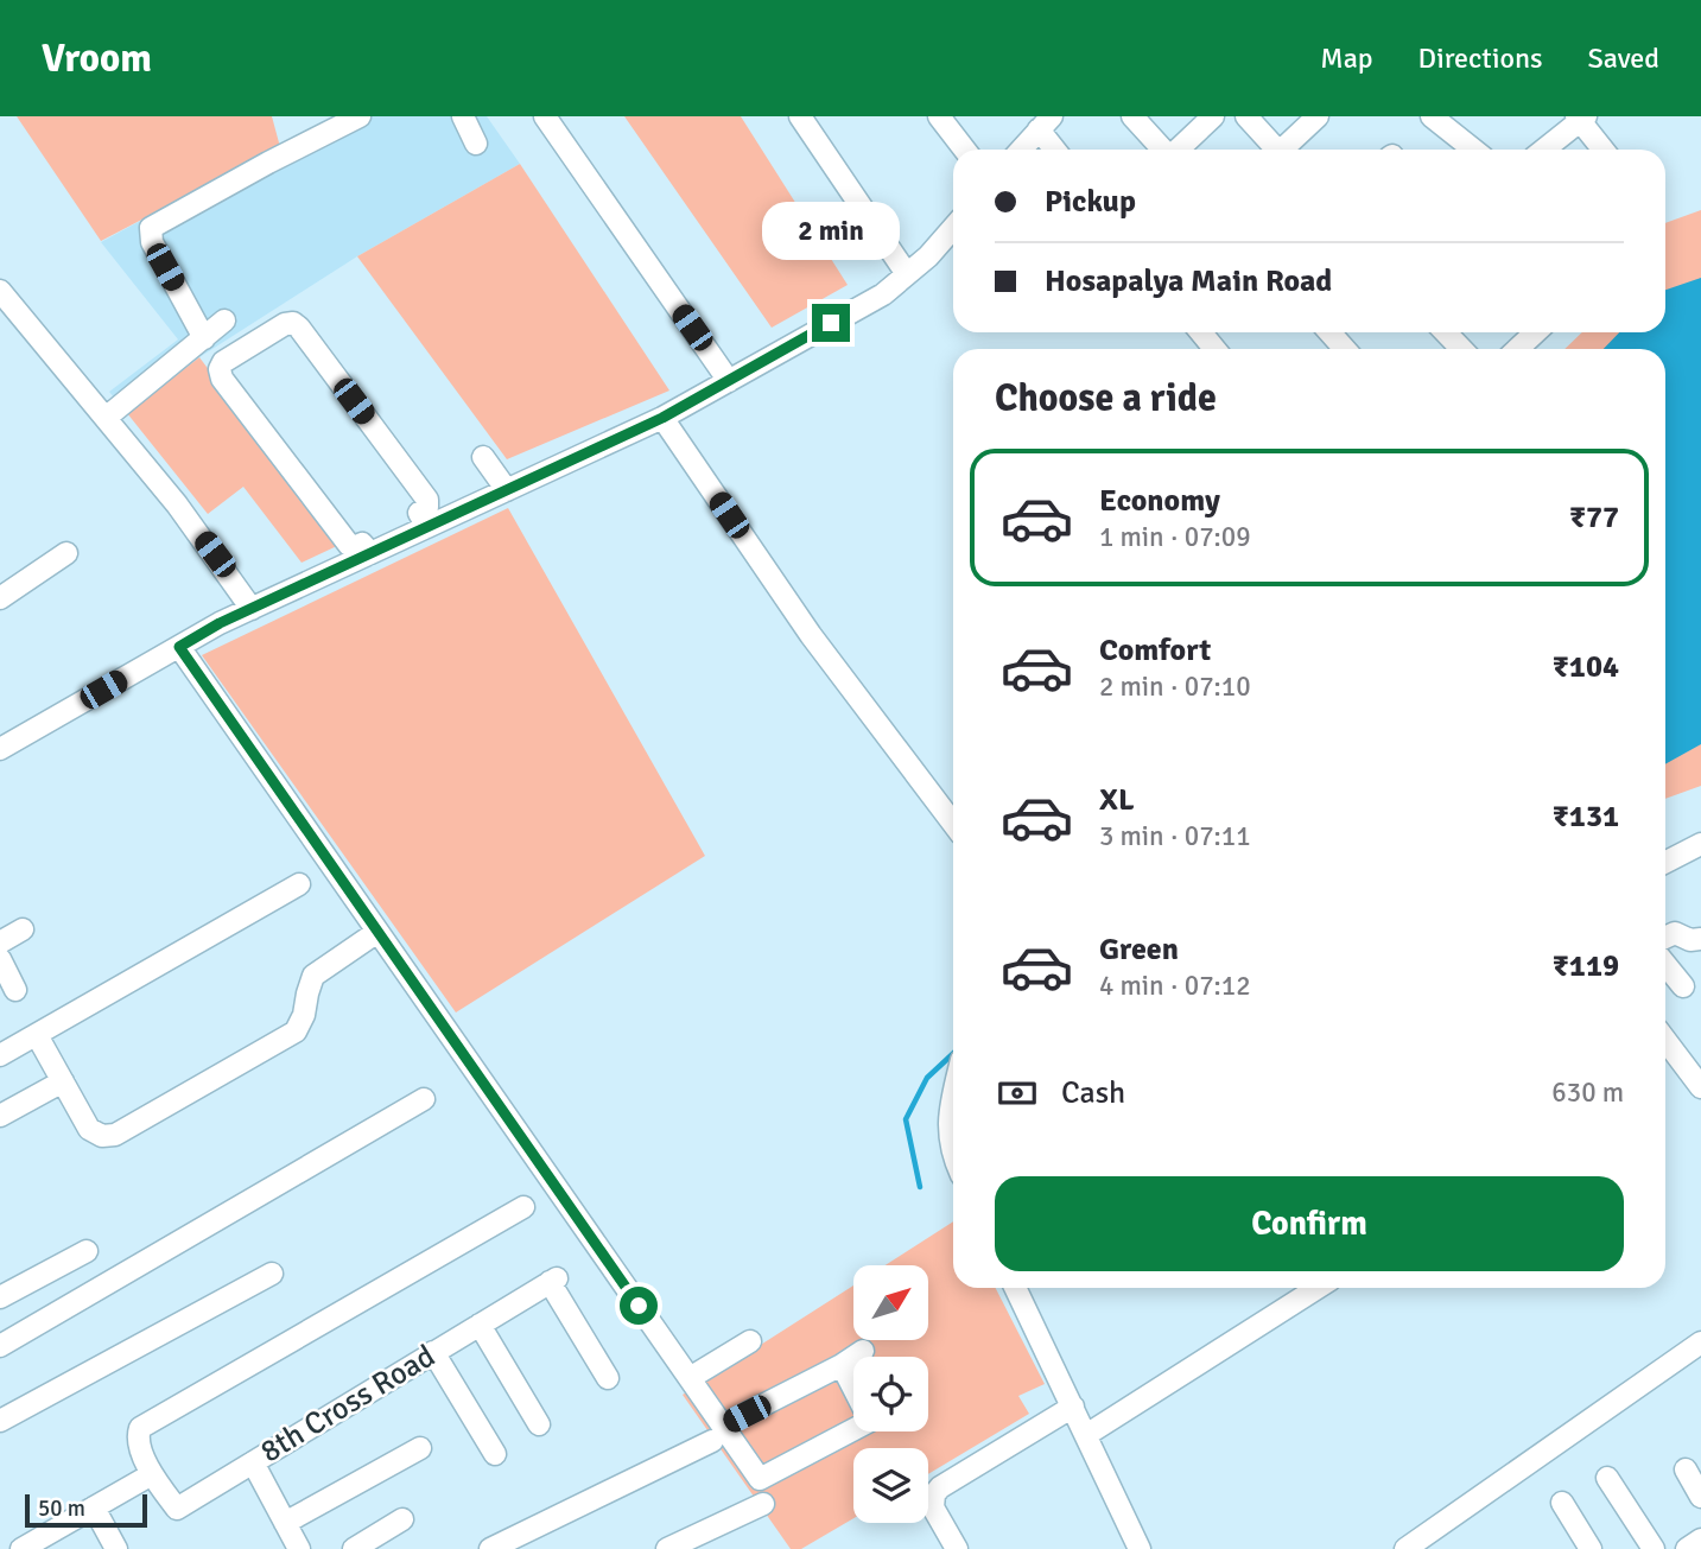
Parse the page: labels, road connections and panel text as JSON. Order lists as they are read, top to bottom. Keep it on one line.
{"streets":{"street":["8th Cross Road"]},"scale_bar":"50 m","north":"top right","page":{"header":"Vroom","nav":["Map","Directions","Saved"],"banner":["Pickup","Hosapalya Main Road"],"bubble":"2 min","heading":"Choose a ride","list":[{"name":"Economy","note":"1 min · 07:09","value":"₹77"},{"name":"Comfort","note":"2 min · 07:10","value":"₹104"},{"name":"XL","note":"3 min · 07:11","value":"₹131"},{"name":"Green","note":"4 min · 07:12","value":"₹119"}],"pay":["Cash","630 m"],"buttons":"Confirm","scale":"50 m"}}
